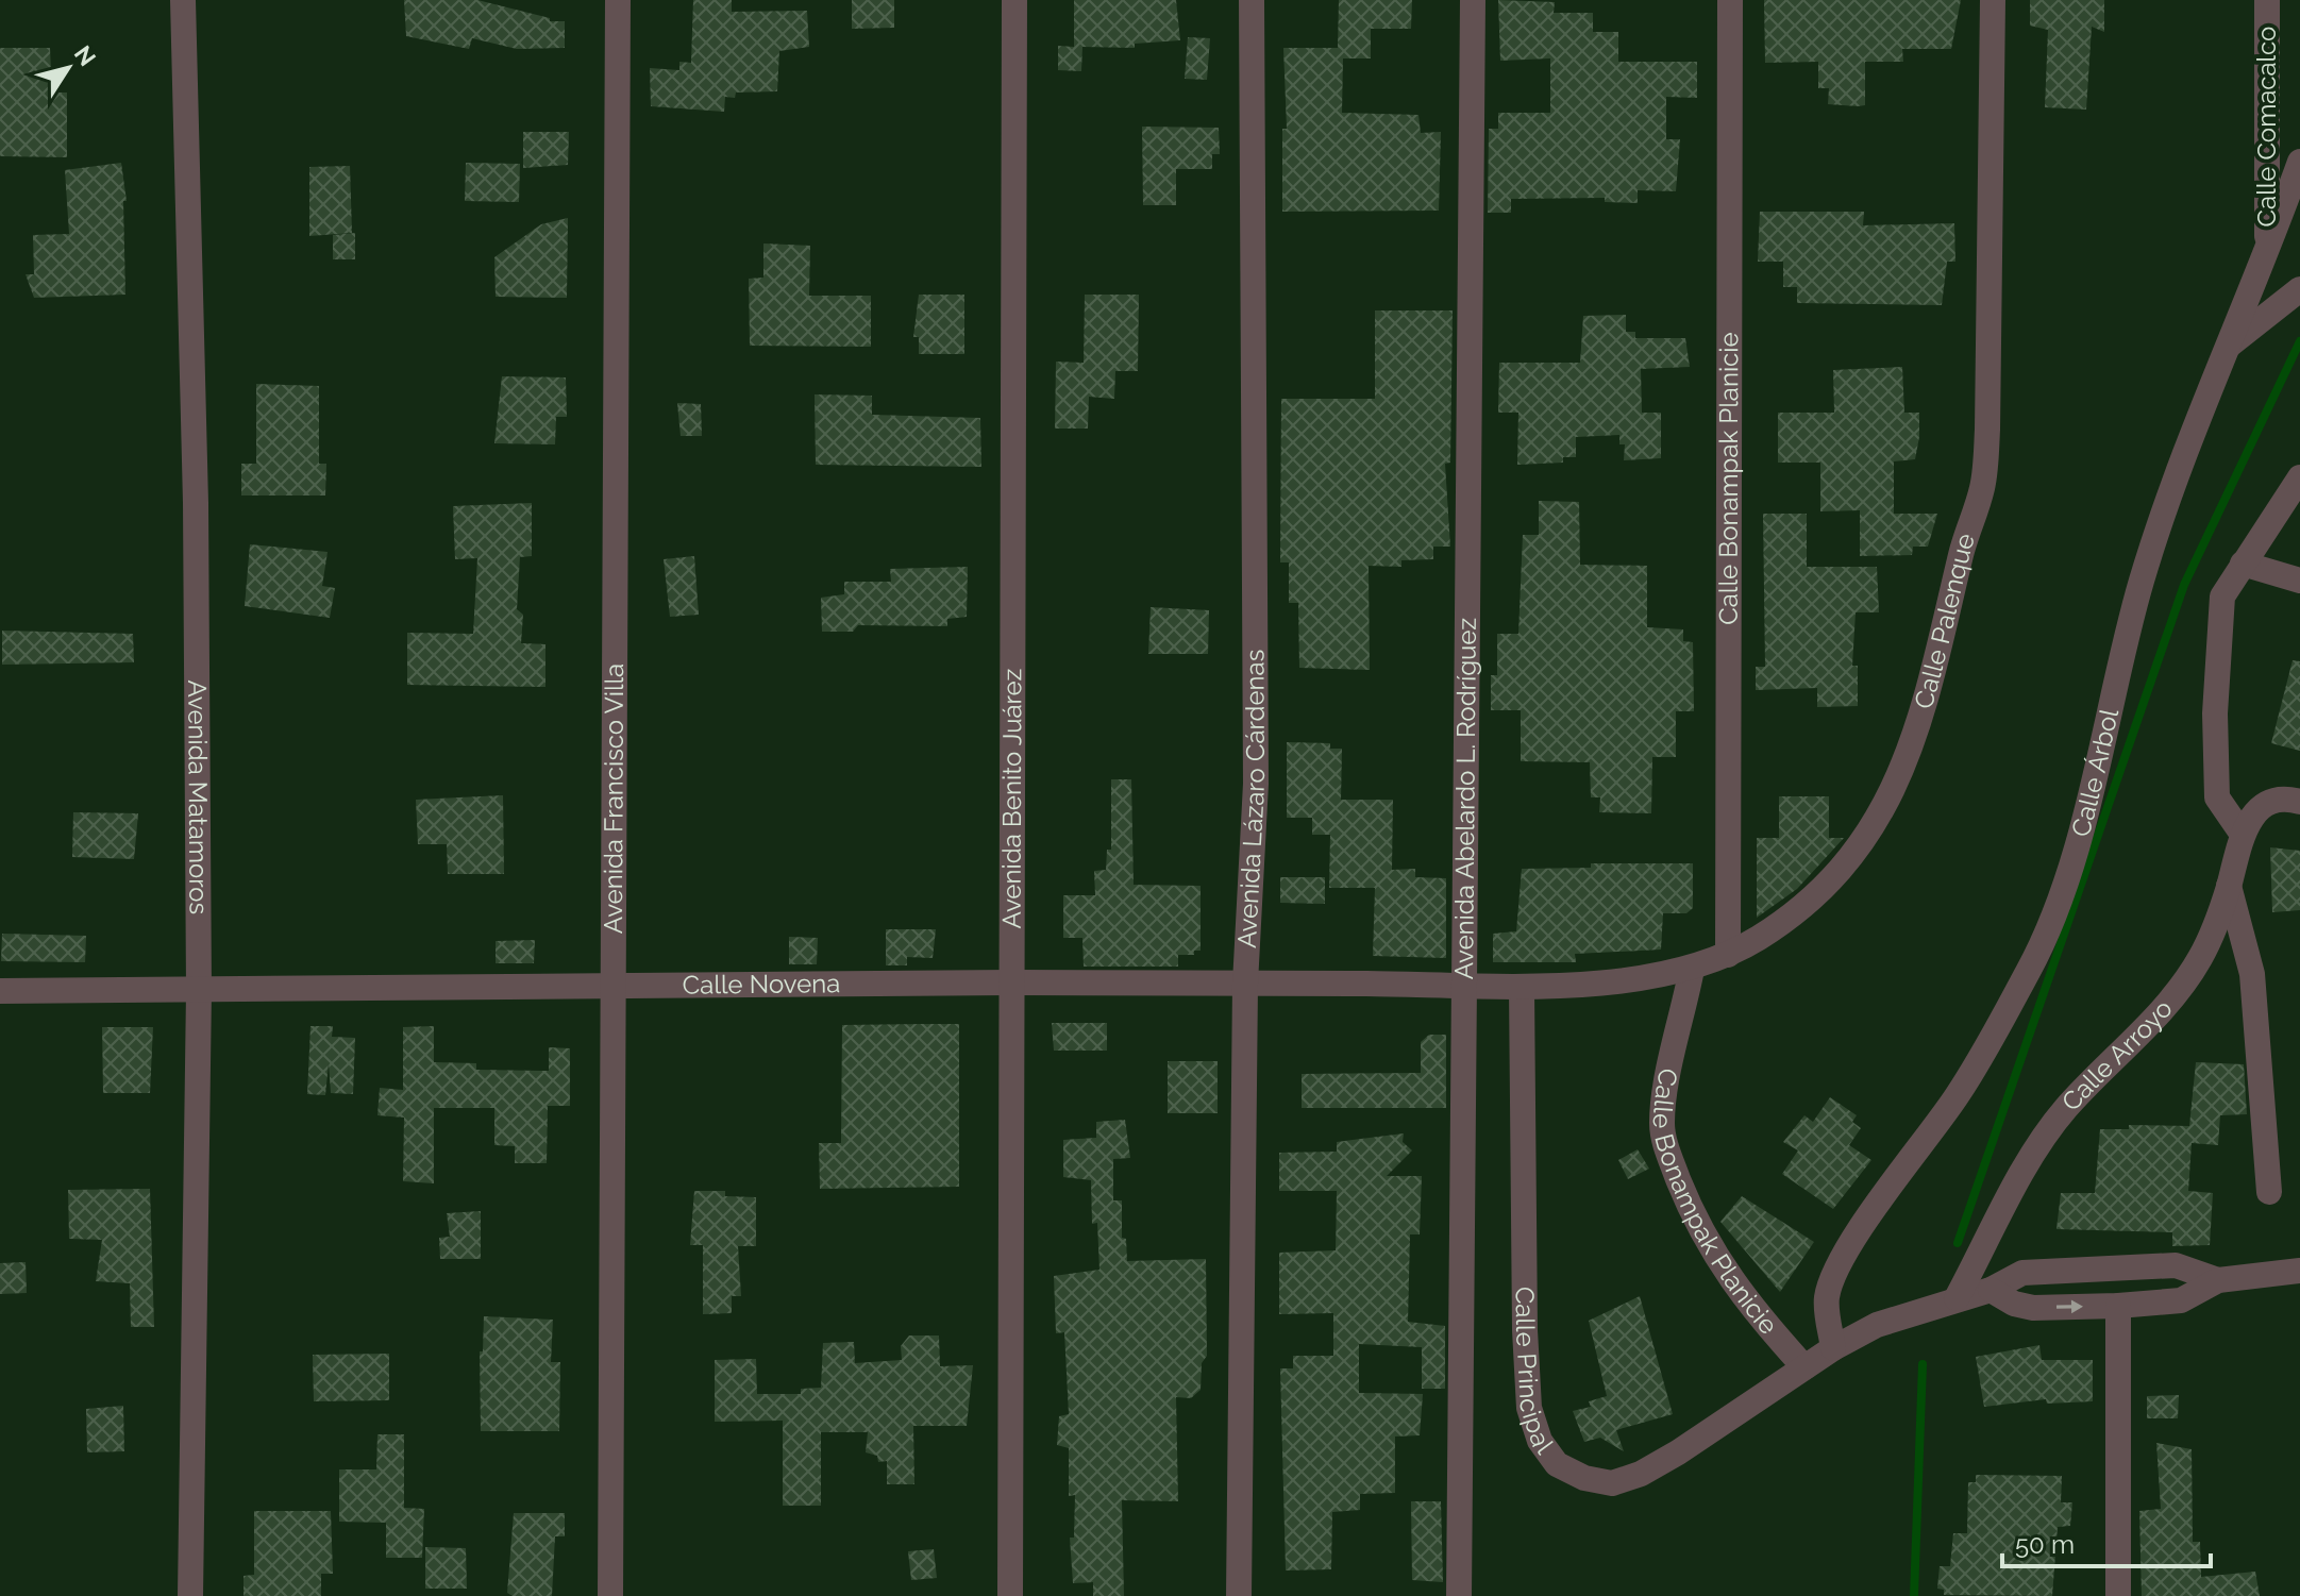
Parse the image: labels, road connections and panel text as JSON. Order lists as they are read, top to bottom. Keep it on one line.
{"streets":{"street":["Calle Comacalco","Calle Bonampak Planicie","Calle Palenque","Calle Árbol","Avenida Matamoros","Avenida Francisco Villa","Avenida Benito Juárez","Avenida Lázaro Cárdenas","Avenida Abelardo L. Rodríguez","Calle Novena","Calle Arroyo","Calle Principal"]},"crossings":[["Calle Comacalco","Calle Árbol"],["Calle Bonampak Planicie","Calle Palenque"],["Calle Bonampak Planicie","Calle Principal"],["Calle Palenque","Calle Novena"],["Calle Palenque","Calle Principal"],["Calle Árbol","Calle Principal"],["Avenida Matamoros","Calle Novena"],["Avenida Francisco Villa","Calle Novena"],["Avenida Benito Juárez","Calle Novena"],["Avenida Lázaro Cárdenas","Calle Novena"],["Avenida Abelardo L. Rodríguez","Calle Novena"],["Calle Novena","Calle Principal"],["Calle Arroyo","Calle Principal"]],"scale_bar":"50 m","north":"top right"}
